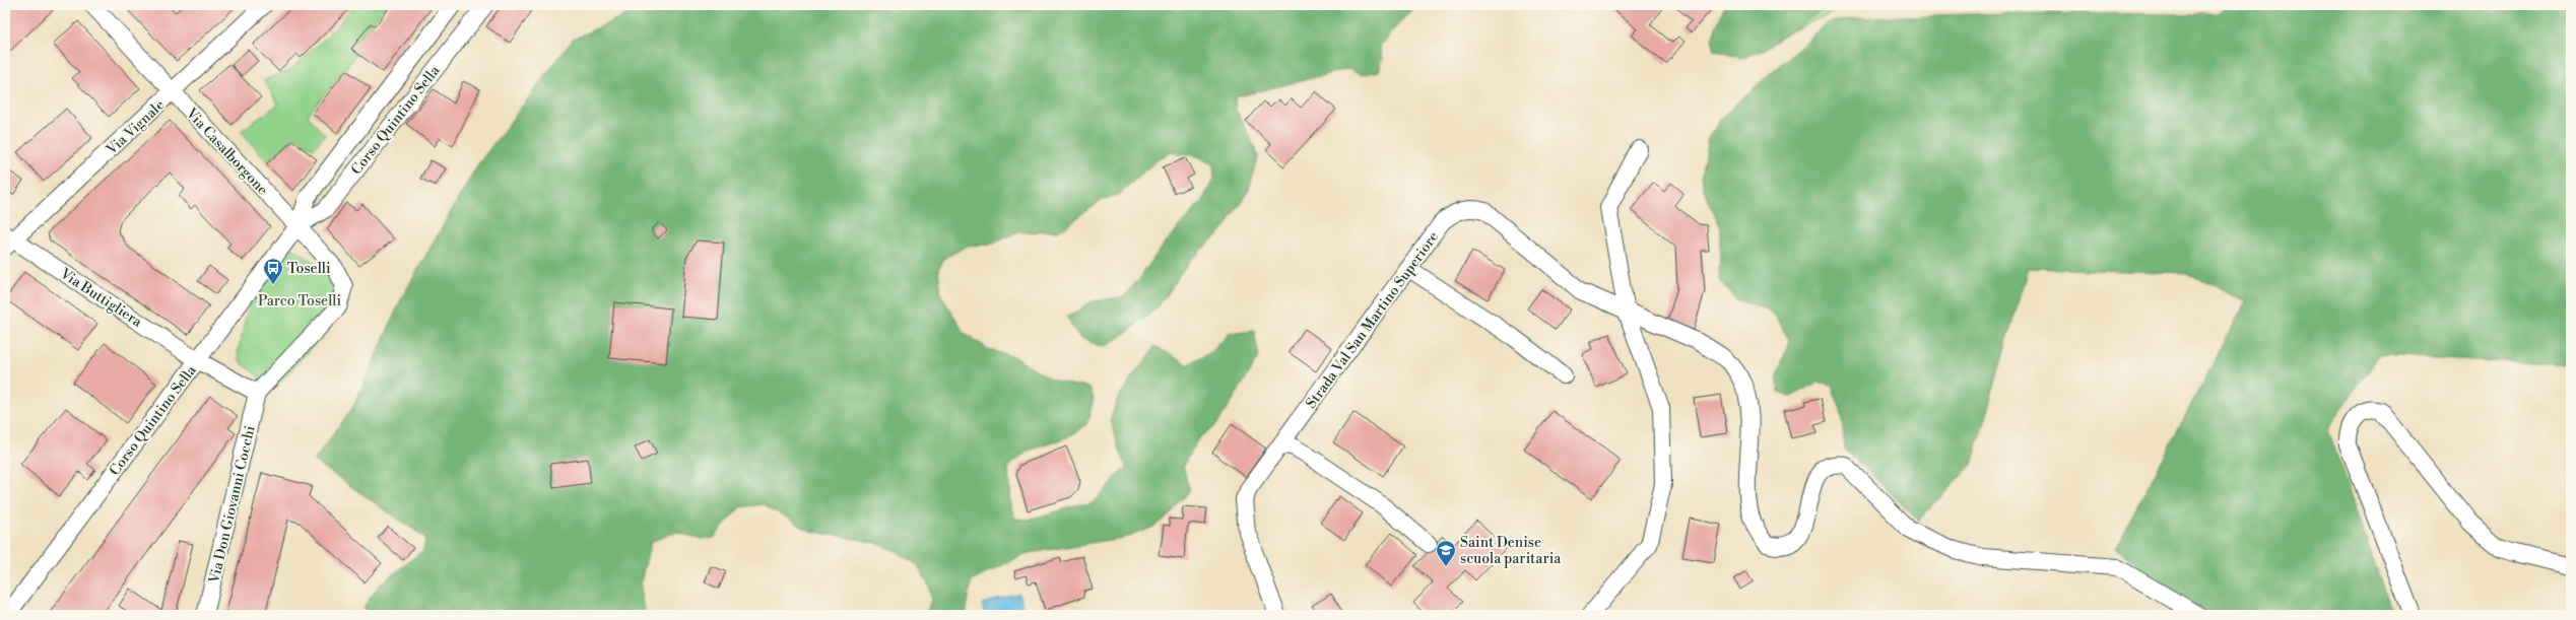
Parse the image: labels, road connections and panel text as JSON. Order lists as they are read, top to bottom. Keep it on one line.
{"streets":{"street":["Corso Quintino Sella","Via Vignale","Via Casalborgone","Via Buttigliera","Strada Val San Martino Superiore","Via Don Giovanni Cocchi"]},"crossings":[["Corso Quintino Sella","Via Casalborgone"],["Corso Quintino Sella","Via Buttigliera"],["Via Vignale","Via Casalborgone"],["Via Vignale","Via Buttigliera"],["Via Casalborgone","Via Buttigliera"],["Via Casalborgone","Via Don Giovanni Cocchi"],["Via Buttigliera","Via Don Giovanni Cocchi"]],"parks":["Parco Toselli"],"places":{"bus stop":["Toselli"],"school or university":["Saint Denise scuola paritaria"]}}
